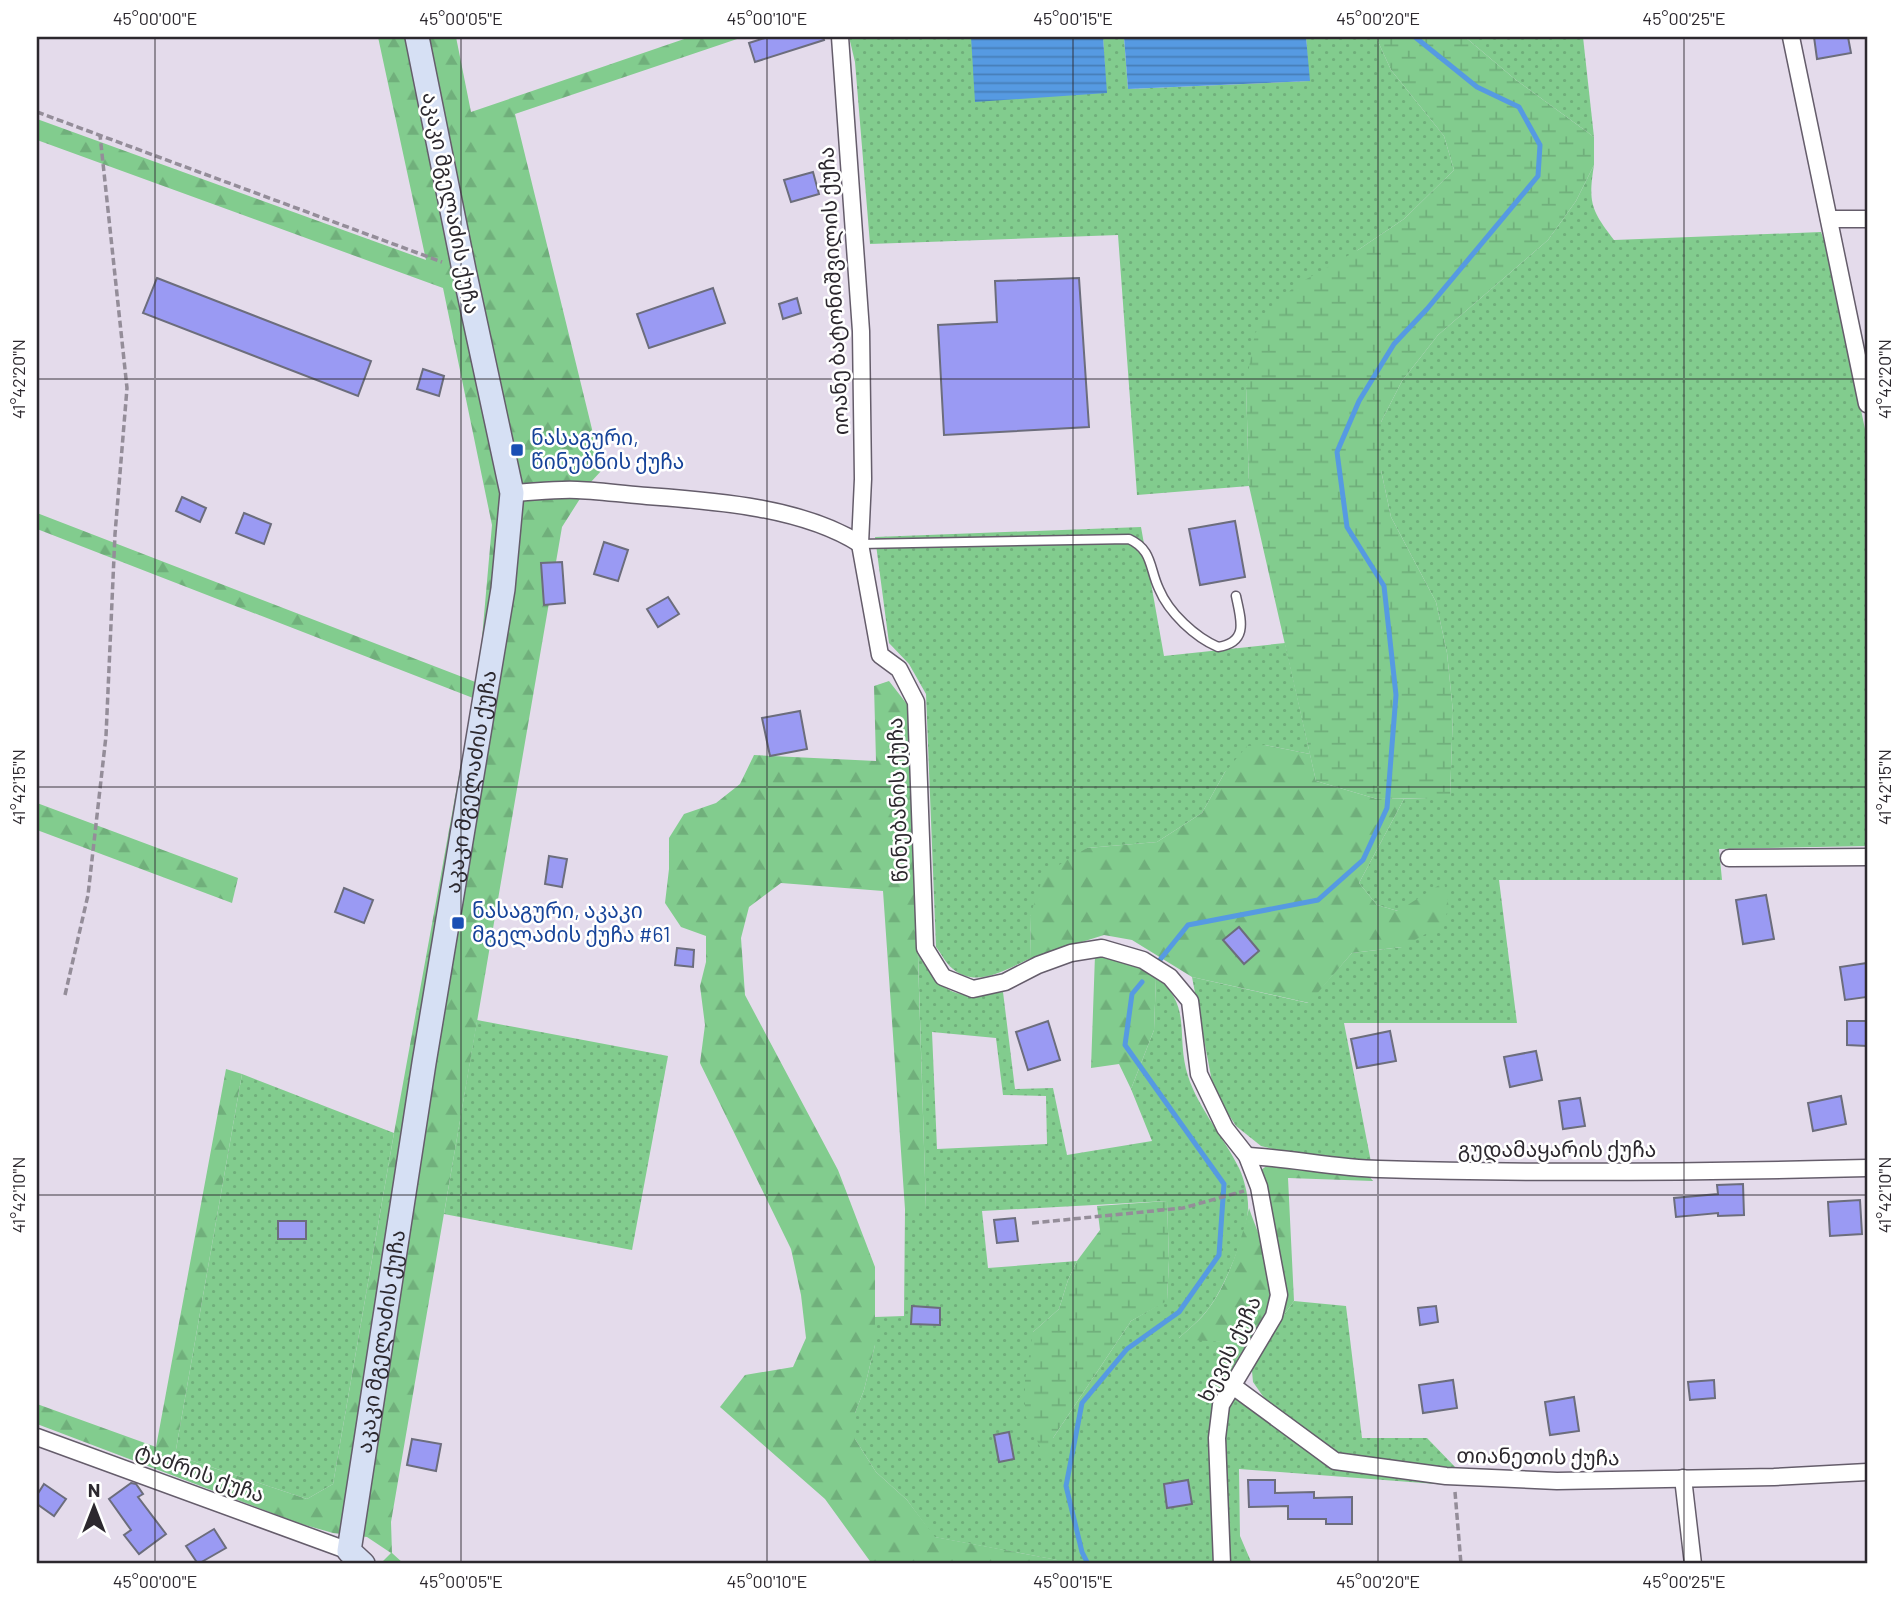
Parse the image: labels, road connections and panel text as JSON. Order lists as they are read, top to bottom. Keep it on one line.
{"streets":{"street":["აკაკი მგელაძის ქუჩა","იოანე ბატონიშვილის ქუჩა","წინუბანის ქუჩა","გუდამაყარის ქუჩა","ხევის ქუჩა","თიანეთის ქუჩა","ტაძრის ქუჩა"]},"crossings":[["აკაკი მგელაძის ქუჩა","ტაძრის ქუჩა"],["იოანე ბატონიშვილის ქუჩა","წინუბანის ქუჩა"],["წინუბანის ქუჩა","გუდამაყარის ქუჩა"],["წინუბანის ქუჩა","ხევის ქუჩა"],["გუდამაყარის ქუჩა","ხევის ქუჩა"],["ხევის ქუჩა","თიანეთის ქუჩა"]],"places":{"transit":["ნასაგური, წინუბნის ქუჩა","ნასაგური, აკაკი მგელაძის ქუჩა #61"]},"north":"top","coordinates":["45°00'00\"E","45°00'05\"E","45°00'10\"E","45°00'15\"E","45°00'20\"E","45°00'25\"E","41°42'20\"N","41°42'15\"N","41°42'10\"N"]}
